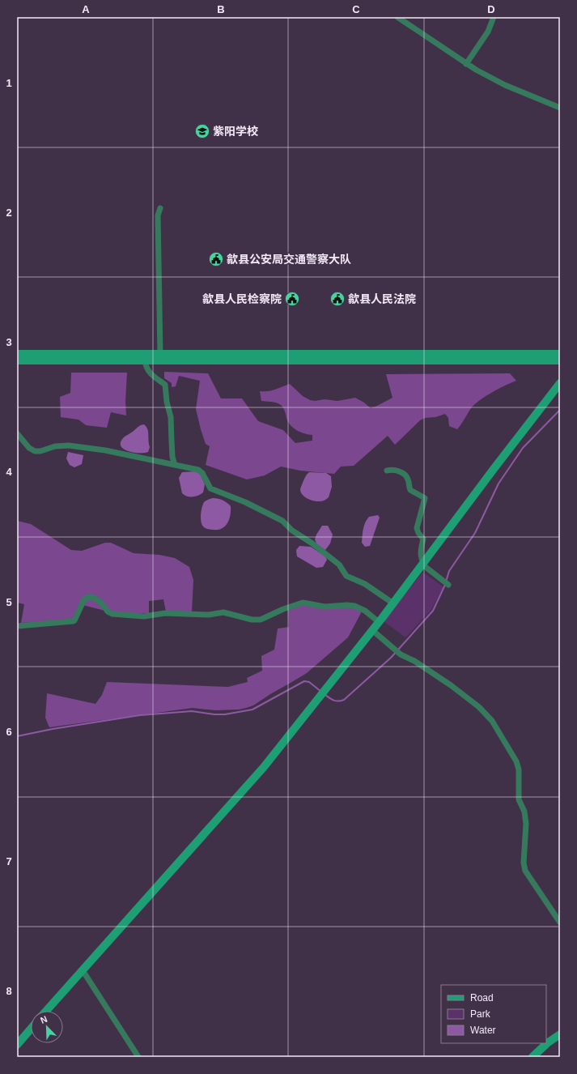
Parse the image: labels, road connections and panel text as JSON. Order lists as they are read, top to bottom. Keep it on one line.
{"places":{"school or university":["紫阳学校"],"public building":["歙县公安局交通警察大队","歙县人民检察院","歙县人民法院"]},"legend":["Road","Park","Water"],"north":"top left","grid":{"columns":["A","B","C","D"],"rows":["1","2","3","4","5","6","7","8"]}}
